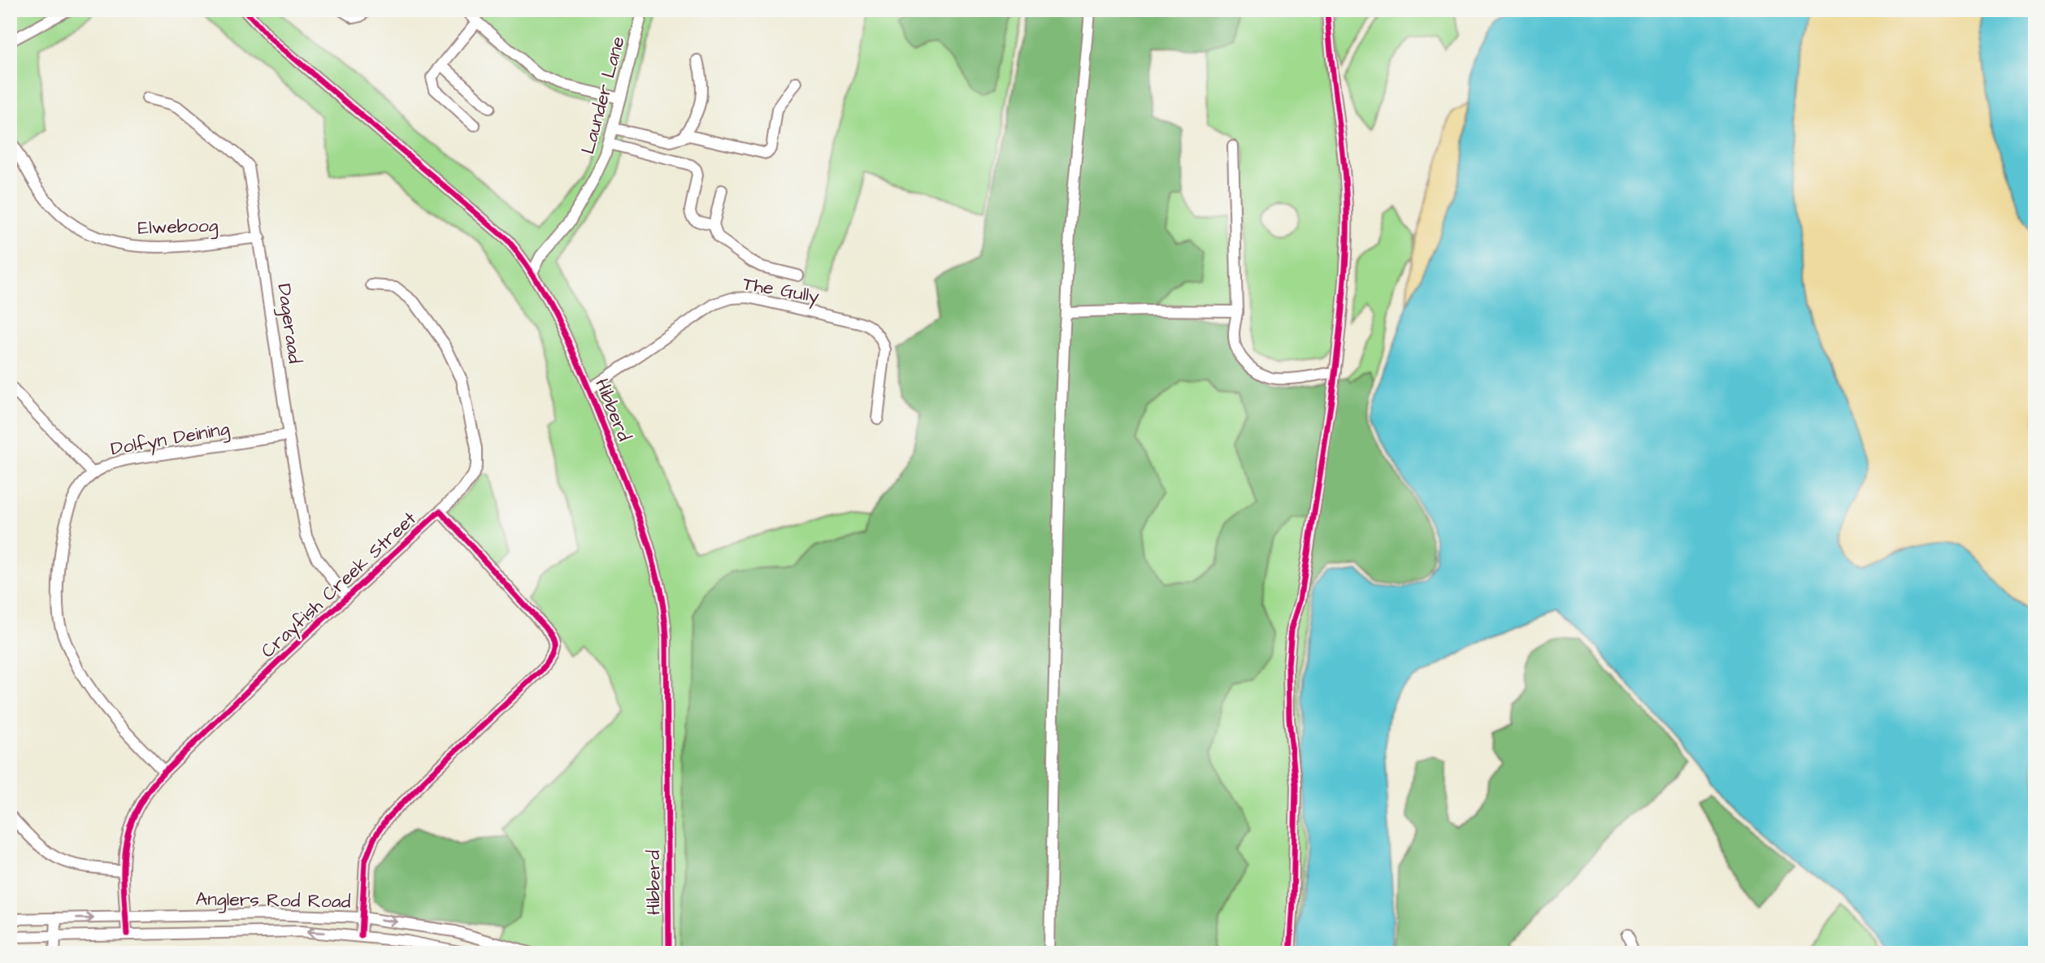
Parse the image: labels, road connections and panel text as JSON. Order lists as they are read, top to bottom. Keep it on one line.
{"streets":{"street":["Launder Lane","Elweboog","The Gully","Dageraad","Hibberd","Dolfyn Deining","Crayfish Creek Street","Anglers Rod Road"]},"crossings":[["Launder Lane","Hibberd"],["Elweboog","Dageraad"],["The Gully","Hibberd"],["Dageraad","Dolfyn Deining"],["Dageraad","Crayfish Creek Street"],["Dolfyn Deining","Crayfish Creek Street"],["Crayfish Creek Street","Anglers Rod Road"]]}
